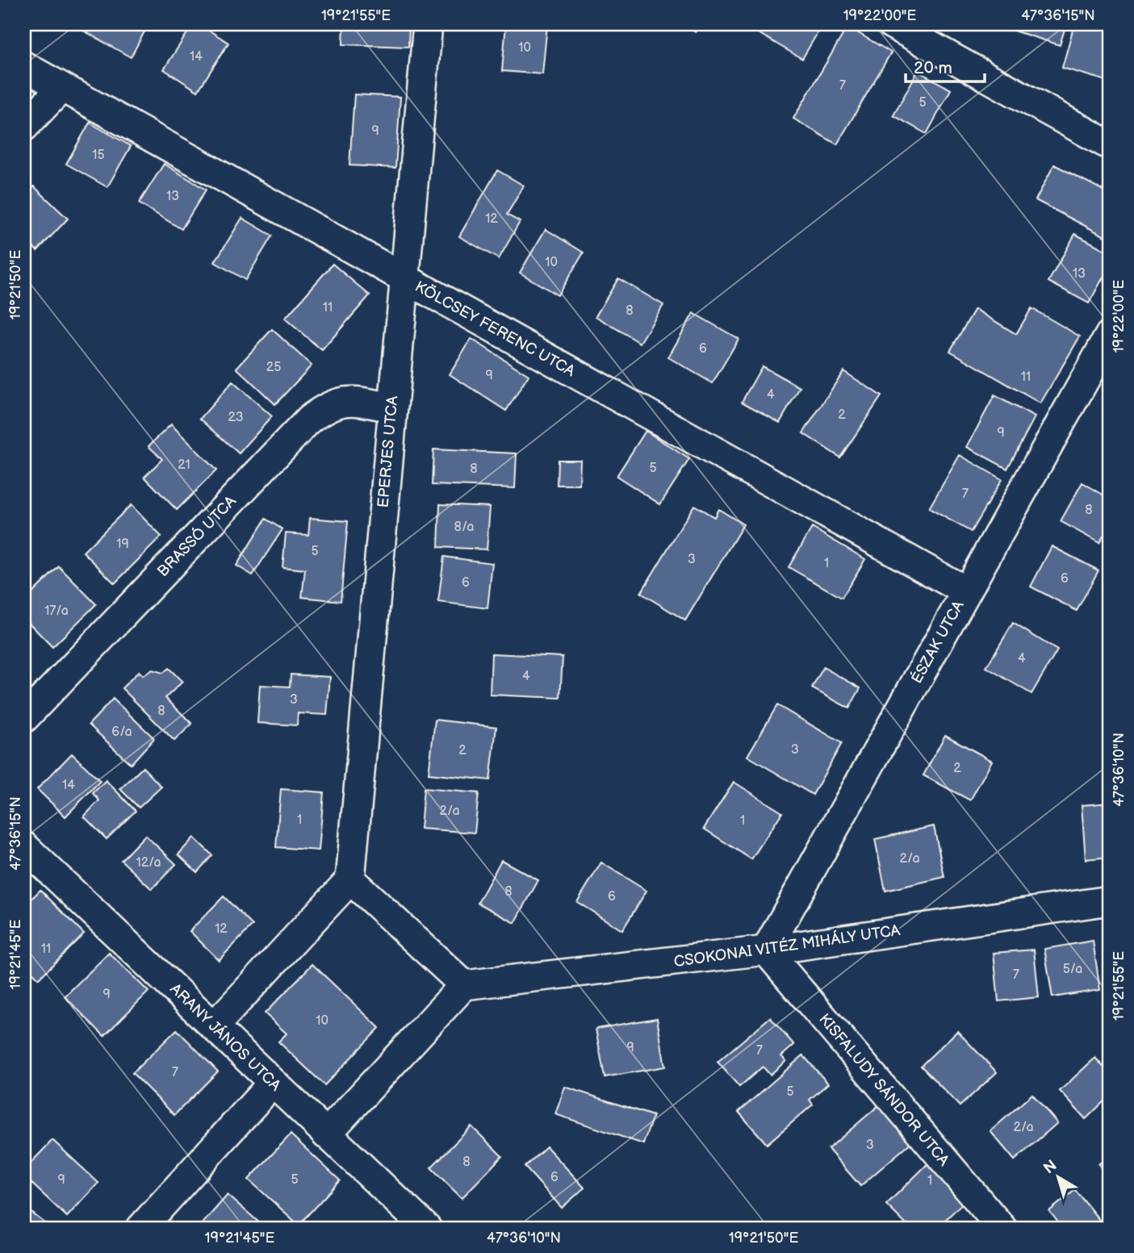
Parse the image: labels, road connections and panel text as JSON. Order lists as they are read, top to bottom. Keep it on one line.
{"streets":{"street":["KÖLCSEY FERENC UTCA","EPERJES UTCA","BRASSÓ UTCA","ÉSZAK UTCA","CSOKONAI VITÉZ MIHÁLY UTCA","ARANY JÁNOS UTCA","KISFALUDY SÁNDOR UTCA"]},"crossings":[["KÖLCSEY FERENC UTCA","EPERJES UTCA"],["KÖLCSEY FERENC UTCA","ÉSZAK UTCA"],["EPERJES UTCA","BRASSÓ UTCA"],["ÉSZAK UTCA","CSOKONAI VITÉZ MIHÁLY UTCA"],["ÉSZAK UTCA","KISFALUDY SÁNDOR UTCA"],["CSOKONAI VITÉZ MIHÁLY UTCA","KISFALUDY SÁNDOR UTCA"]],"house_numbers":["10","14","7","5","9","15","13","12","10","13","11","8","6","25","9","11","4","2","23","9","21","5","8","7","8","8/a","19","5","3","1","6","6","17/a","4","4","3","8","6/a","3","2","2","14","2/a","1","1","2/a","12/a","8","6","12","11","5/a","7","9","10","9","7","7","5","2/a","3","8","6","9","5","1"],"scale_bar":"20 m","north":"top left","coordinates":["19°21'55\"E","19°22'00\"E","47°36'15\"N","19°21'50\"E","47°36'10\"N","19°21'45\"E"]}
